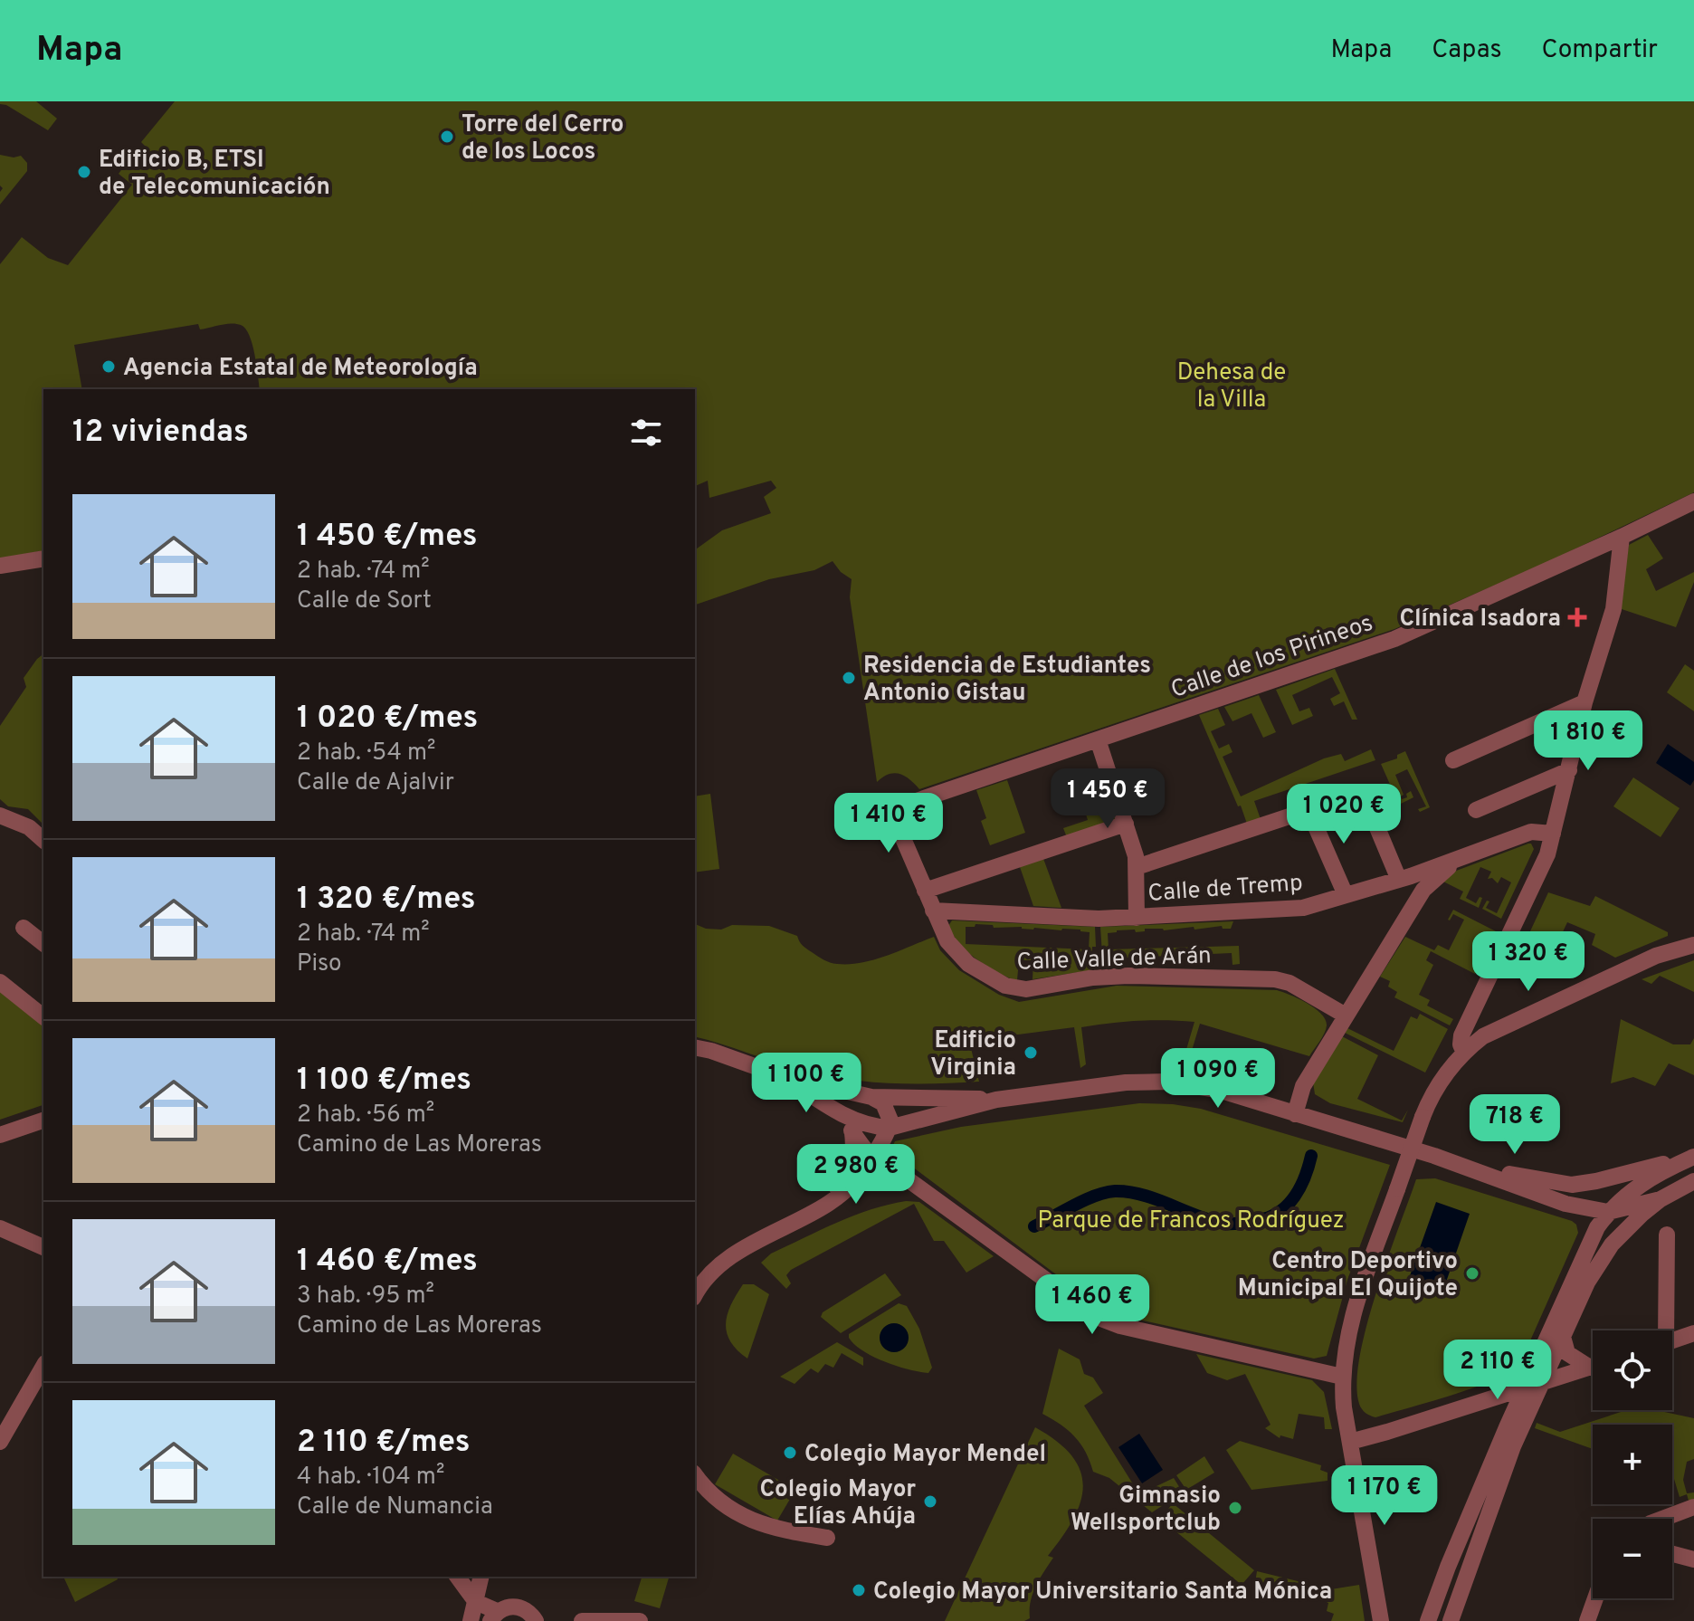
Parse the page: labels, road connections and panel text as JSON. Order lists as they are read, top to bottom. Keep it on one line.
{"streets":{"street":["Calle de los Pirineos","Calle de Tremp","Calle Valle de Arán"]},"crossings":[["Calle de los Pirineos","Calle Valle de Arán"],["Calle de Tremp","Calle Valle de Arán"]],"parks":["Dehesa de la Villa","Parque de Francos Rodríguez"],"places":{"other":["Torre del Cerro de los Locos","Edificio B, ETSI de Telecomunicación","Agencia Estatal de Meteorología","Residencia de Estudiantes Antonio Gistau","Edificio Virginia","Centro Deportivo Municipal El Quijote","Colegio Mayor Mendel","Colegio Mayor Elías Ahúja","Gimnasio Wellsportclub","Colegio Mayor Universitario Santa Mónica"],"health":["Clínica Isadora"]},"page":{"header":"Mapa","nav":["Mapa","Capas","Compartir"],"heading":"12 viviendas","list":[{"name":"1 450 €/mes","note":"2 hab. · 74 m² · Calle de Sort"},{"name":"1 020 €/mes","note":"2 hab. · 54 m² · Calle de Ajalvir"},{"name":"1 320 €/mes","note":"2 hab. · 74 m² · Piso"},{"name":"1 100 €/mes","note":"2 hab. · 56 m² · Camino de Las Moreras"},{"name":"1 460 €/mes","note":"3 hab. · 95 m² · Camino de Las Moreras"},{"name":"2 110 €/mes","note":"4 hab. · 104 m² · Calle de Numancia"}],"price":["1 810 €","1 450 €","1 020 €","1 410 €","1 320 €","1 090 €","1 100 €","718 €","2 980 €","1 460 €","2 110 €","1 170 €"],"map_buttons":["+","−"]}}
